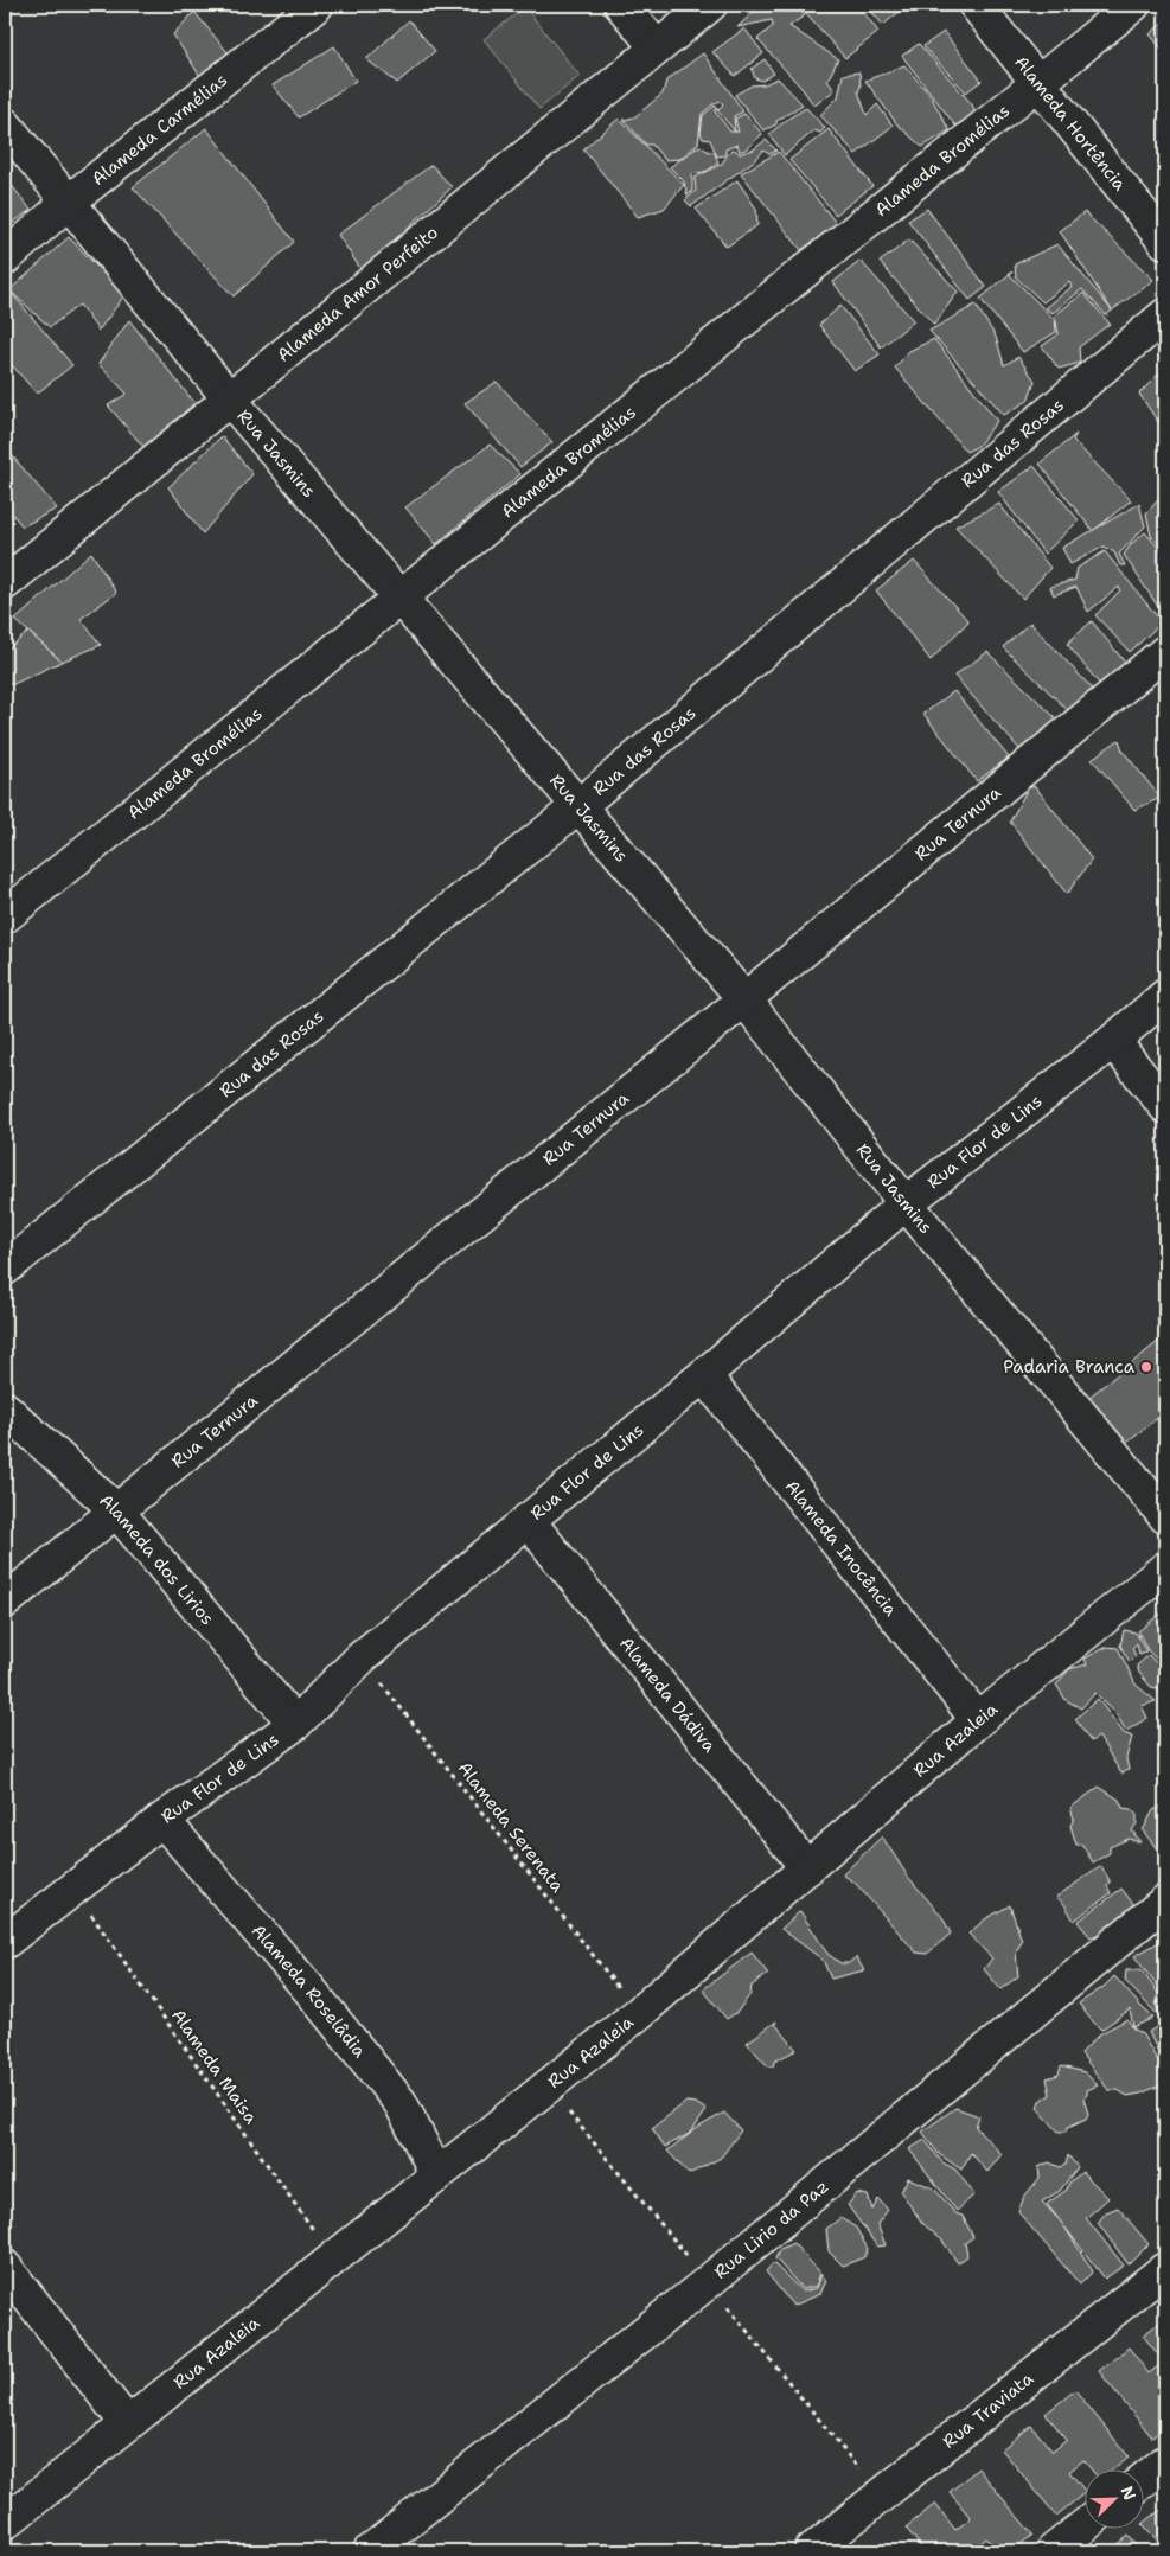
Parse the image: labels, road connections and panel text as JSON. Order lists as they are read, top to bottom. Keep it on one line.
{"streets":{"street":["Alameda Hortência","Alameda Carmélias","Alameda Bromélias","Alameda Amor Perfeito","Rua das Rosas","Rua Jasmins","Rua Ternura","Rua Flor de Lins","Alameda Inocência","Alameda dos Lirios","Alameda Dádiva","Rua Azaleia","Alameda Roselâdia","Rua Lirio da Paz","Rua Traviata"],"path":["Alameda Serenata","Alameda Maisa"]},"crossings":[["Alameda Hortência","Alameda Bromélias"],["Alameda Carmélias","Rua Jasmins"],["Alameda Bromélias","Rua Jasmins"],["Alameda Amor Perfeito","Rua Jasmins"],["Rua das Rosas","Rua Jasmins"],["Rua Jasmins","Rua Ternura"],["Rua Jasmins","Rua Flor de Lins"],["Rua Ternura","Alameda dos Lirios"],["Rua Flor de Lins","Alameda Inocência"],["Rua Flor de Lins","Alameda dos Lirios"],["Rua Flor de Lins","Alameda Dádiva"],["Rua Flor de Lins","Alameda Serenata"],["Rua Flor de Lins","Alameda Roselâdia"],["Rua Flor de Lins","Alameda Maisa"],["Alameda Inocência","Rua Azaleia"],["Alameda Dádiva","Rua Azaleia"],["Rua Azaleia","Alameda Serenata"],["Rua Azaleia","Alameda Roselâdia"],["Rua Azaleia","Alameda Maisa"]],"places":["Padaria Branca"],"north":"top right"}
